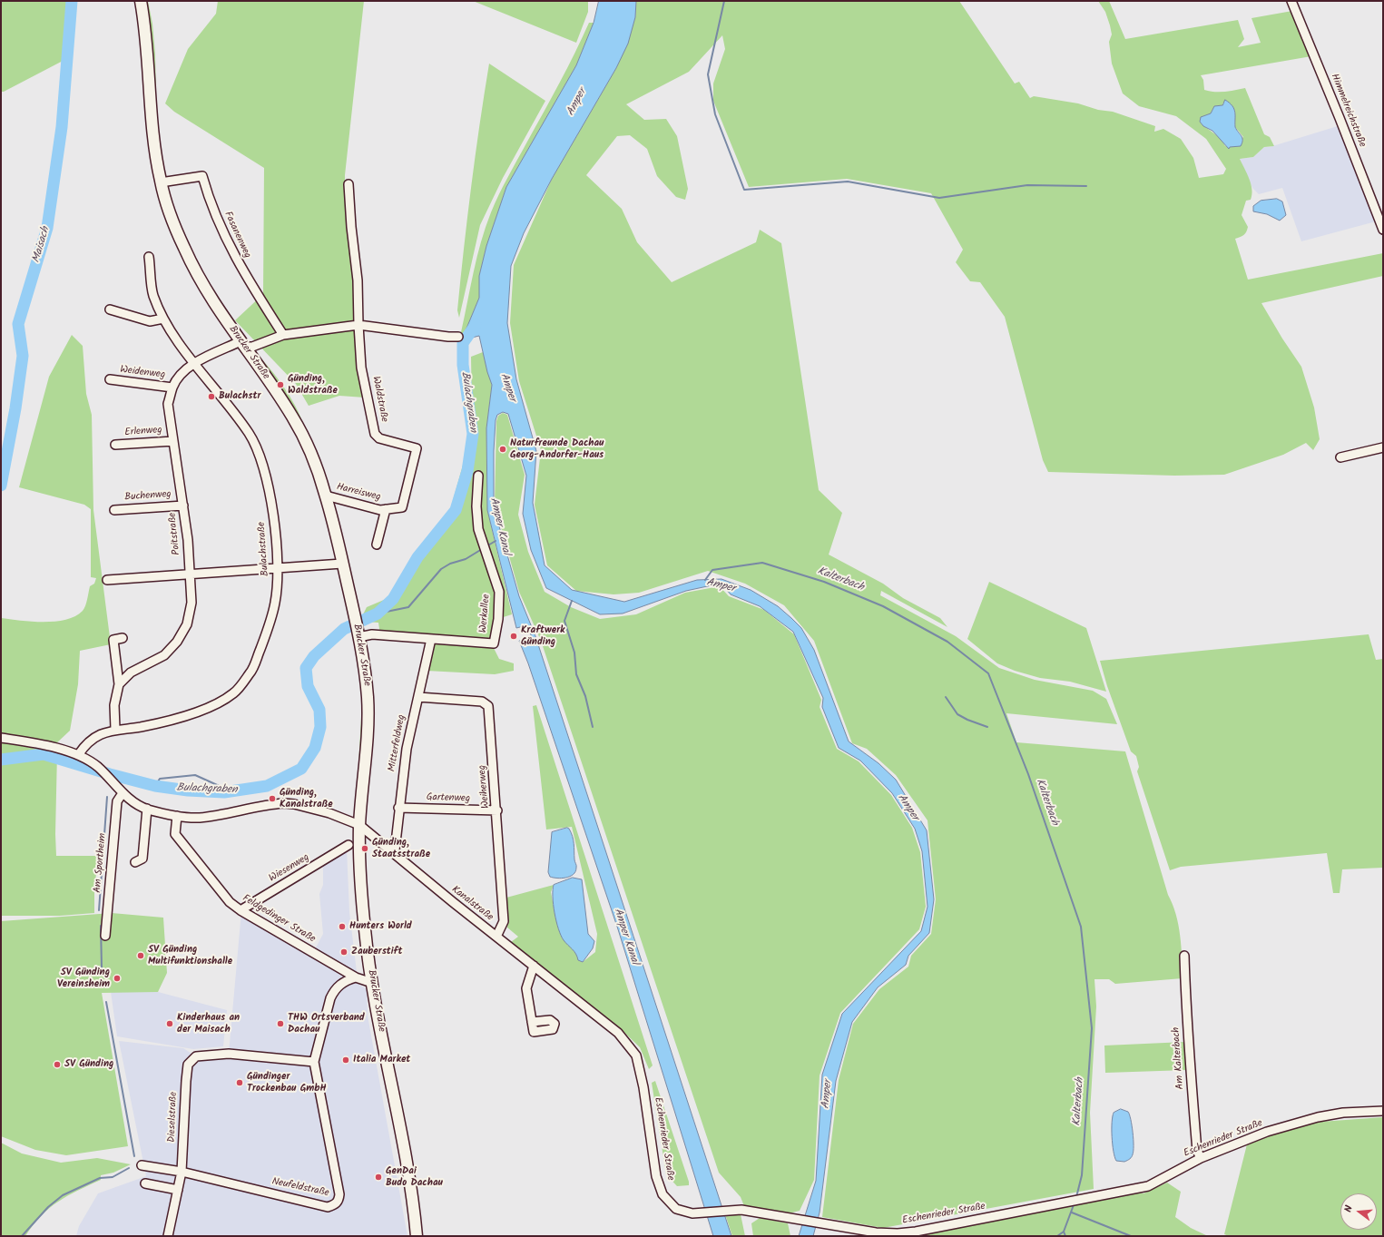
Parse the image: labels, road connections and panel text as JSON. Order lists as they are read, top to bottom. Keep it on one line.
{"streets":{"main road":["Brucker Straße"],"street":["Himmelreichstraße","Fasanenweg","Weidenweg","Waldstraße","Erlenweg","Harreisweg","Buchenweg","Poitstraße","Bulachstraße","Werkallee","Mitterfeldweg","Weiherweg","Gartenweg","Am Sportheim","Wiesenweg","Kanalstraße","Feldgedinger Straße","Am Kalterbach","Dieselstraße","Eschenrieder Straße","Neufeldstraße"]},"crossings":[["Fasanenweg","Brucker Straße"],["Brucker Straße","Harreisweg"],["Brucker Straße","Poitstraße"],["Brucker Straße","Werkallee"],["Brucker Straße","Kanalstraße"],["Brucker Straße","Feldgedinger Straße"],["Weidenweg","Poitstraße"],["Waldstraße","Harreisweg"],["Erlenweg","Poitstraße"],["Buchenweg","Poitstraße"],["Poitstraße","Bulachstraße"],["Bulachstraße","Kanalstraße"],["Werkallee","Mitterfeldweg"],["Mitterfeldweg","Weiherweg"],["Mitterfeldweg","Gartenweg"],["Mitterfeldweg","Kanalstraße"],["Weiherweg","Gartenweg"],["Weiherweg","Kanalstraße"],["Am Sportheim","Kanalstraße"],["Wiesenweg","Feldgedinger Straße"],["Kanalstraße","Feldgedinger Straße"],["Kanalstraße","Eschenrieder Straße"],["Feldgedinger Straße","Neufeldstraße"],["Am Kalterbach","Eschenrieder Straße"],["Dieselstraße","Neufeldstraße"]],"water":["Amper","Maisach","Bulachgraben","Amper Kanal","Kalterbach"],"places":["Günding, Waldstraße","Bulachstr","Naturfreunde Dachau Georg-Andorfer-Haus","Kraftwerk Günding","Günding, Kanalstraße","Günding, Staatsstraße","Hunters World","Zauberstift","SV Günding Multifunktionshalle","SV Günding Vereinsheim","Kinderhaus an der Maisach","THW Ortsverband Dachau","Italia Market","SV Günding","Gündinger Trockenbau GmbH","GenDai Budo Dachau"],"north":"left"}
